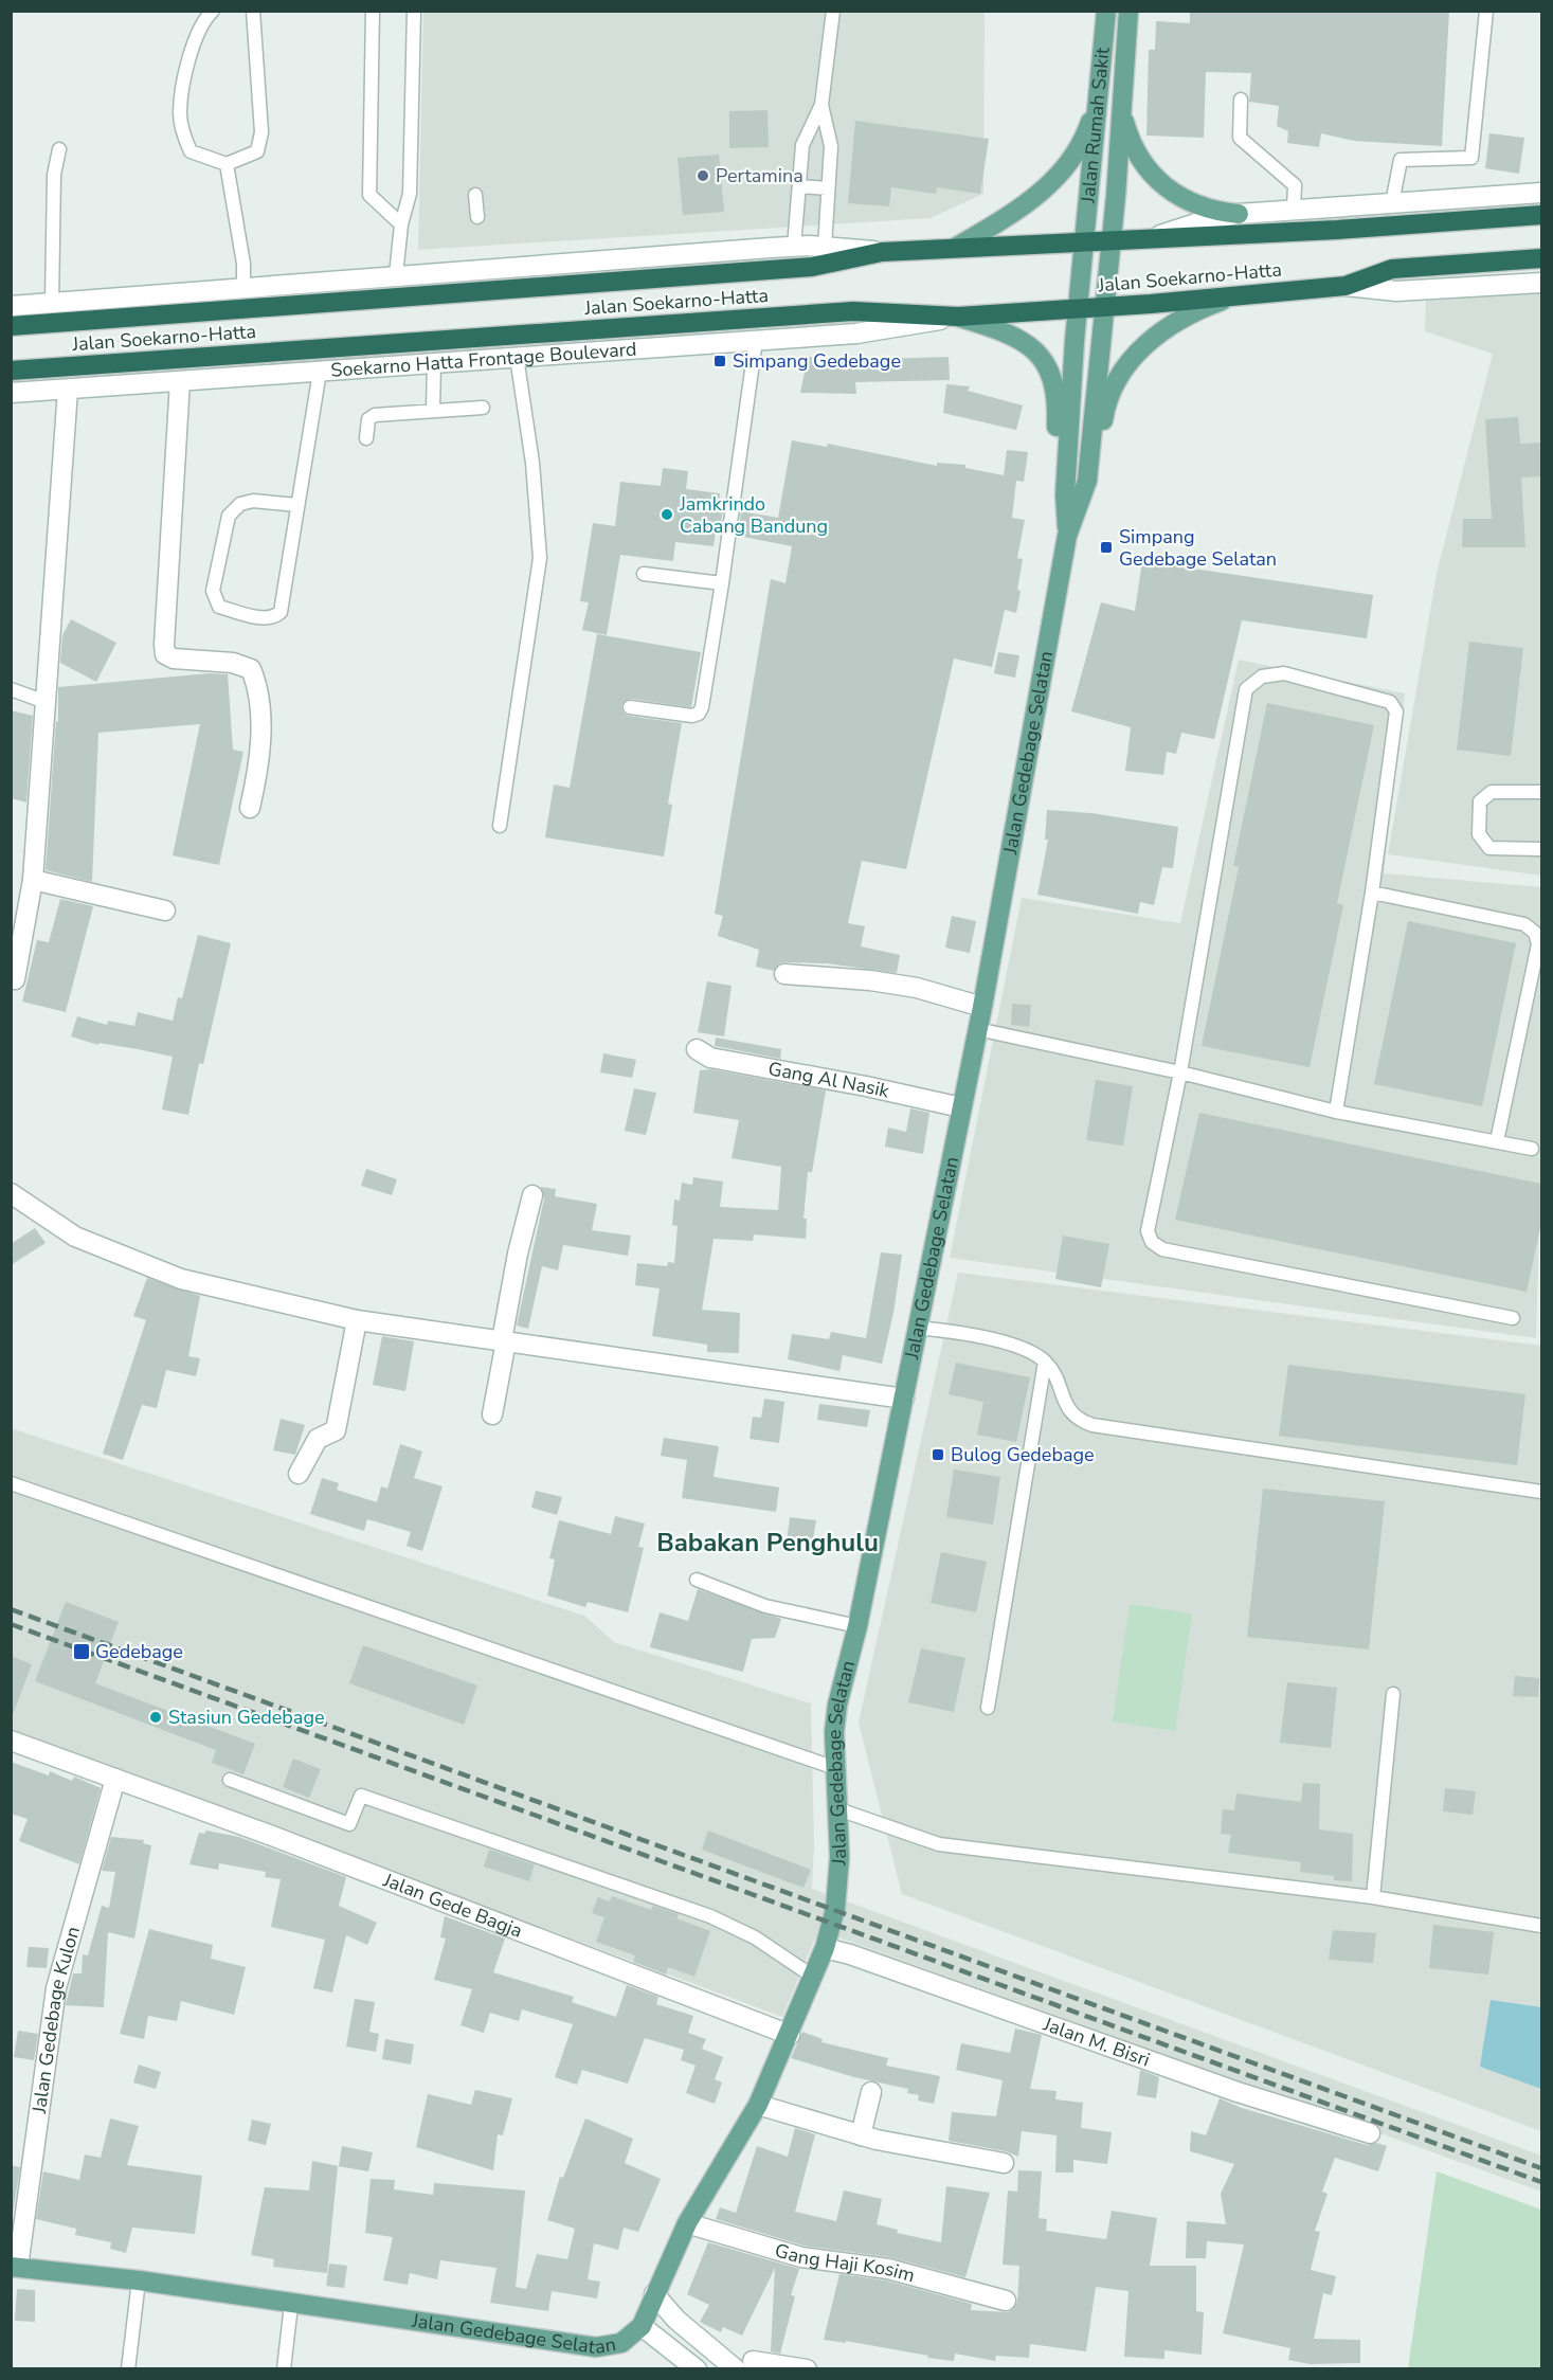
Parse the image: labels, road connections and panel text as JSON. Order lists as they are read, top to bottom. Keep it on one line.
{"streets":{"highway":["Jalan Soekarno-Hatta"],"main road":["Jalan Rumah Sakit","Jalan Gedebage Selatan"],"street":["Soekarno Hatta Frontage Boulevard","Gang Al Nasik","Jalan Gede Bagja","Jalan Gedebage Kulon","Jalan M. Bisri","Gang Haji Kosim"]},"crossings":[["Jalan Rumah Sakit","Jalan Soekarno-Hatta"],["Jalan Rumah Sakit","Jalan Gedebage Selatan"],["Jalan Soekarno-Hatta","Soekarno Hatta Frontage Boulevard"],["Jalan Soekarno-Hatta","Jalan Gedebage Selatan"],["Jalan Gedebage Selatan","Gang Al Nasik"],["Jalan Gedebage Selatan","Jalan Gede Bagja"],["Jalan Gedebage Selatan","Jalan Gedebage Kulon"],["Jalan Gedebage Selatan","Jalan M. Bisri"],["Jalan Gedebage Selatan","Gang Haji Kosim"],["Jalan Gede Bagja","Jalan Gedebage Kulon"]],"districts":["Babakan Penghulu"],"places":{"other":["Pertamina","Jamkrindo Cabang Bandung","Stasiun Gedebage"],"transit":["Simpang Gedebage","Simpang Gedebage Selatan","Bulog Gedebage","Gedebage"]}}
